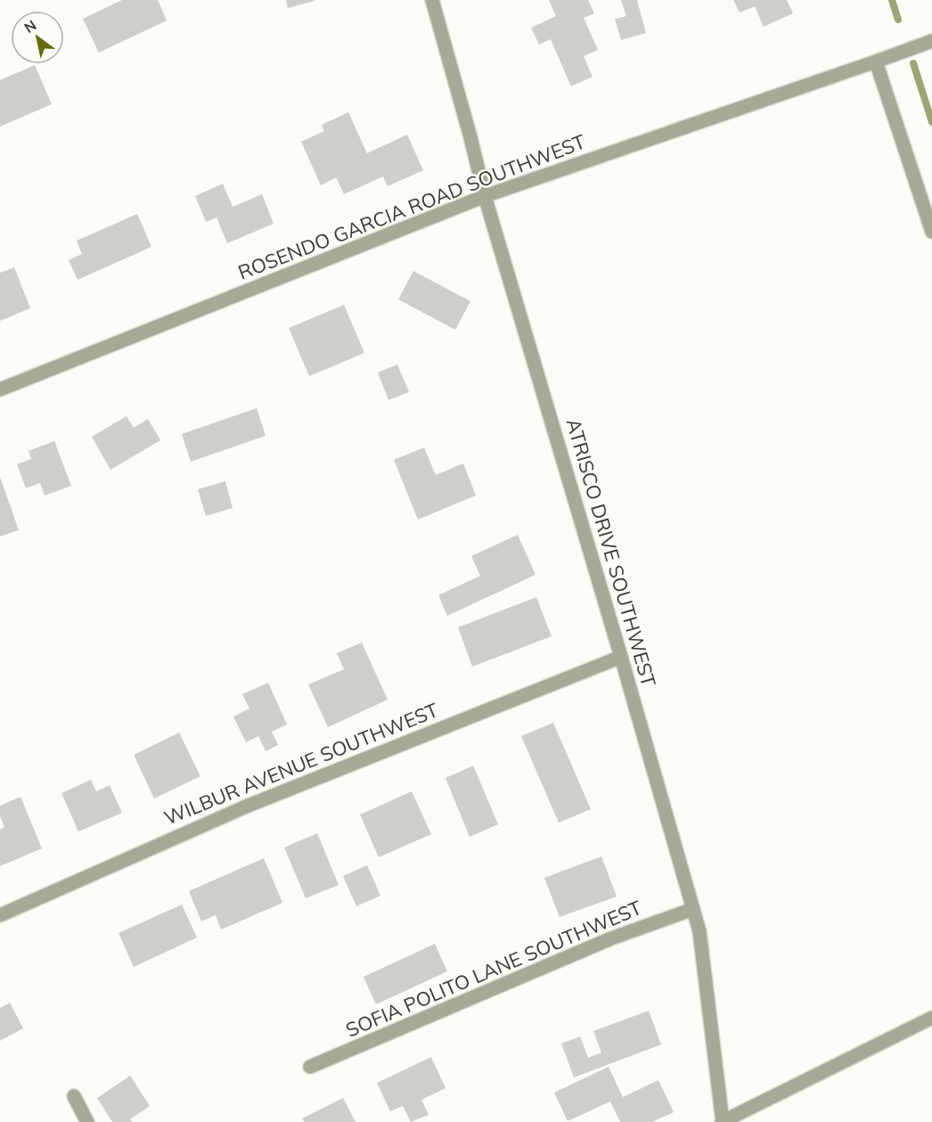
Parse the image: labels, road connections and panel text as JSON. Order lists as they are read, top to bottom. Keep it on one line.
{"streets":{"street":["ROSENDO GARCIA ROAD SOUTHWEST","ATRISCO DRIVE SOUTHWEST","WILBUR AVENUE SOUTHWEST","SOFIA POLITO LANE SOUTHWEST"]},"crossings":[["ROSENDO GARCIA ROAD SOUTHWEST","ATRISCO DRIVE SOUTHWEST"],["ATRISCO DRIVE SOUTHWEST","WILBUR AVENUE SOUTHWEST"],["ATRISCO DRIVE SOUTHWEST","SOFIA POLITO LANE SOUTHWEST"]],"north":"top left"}
